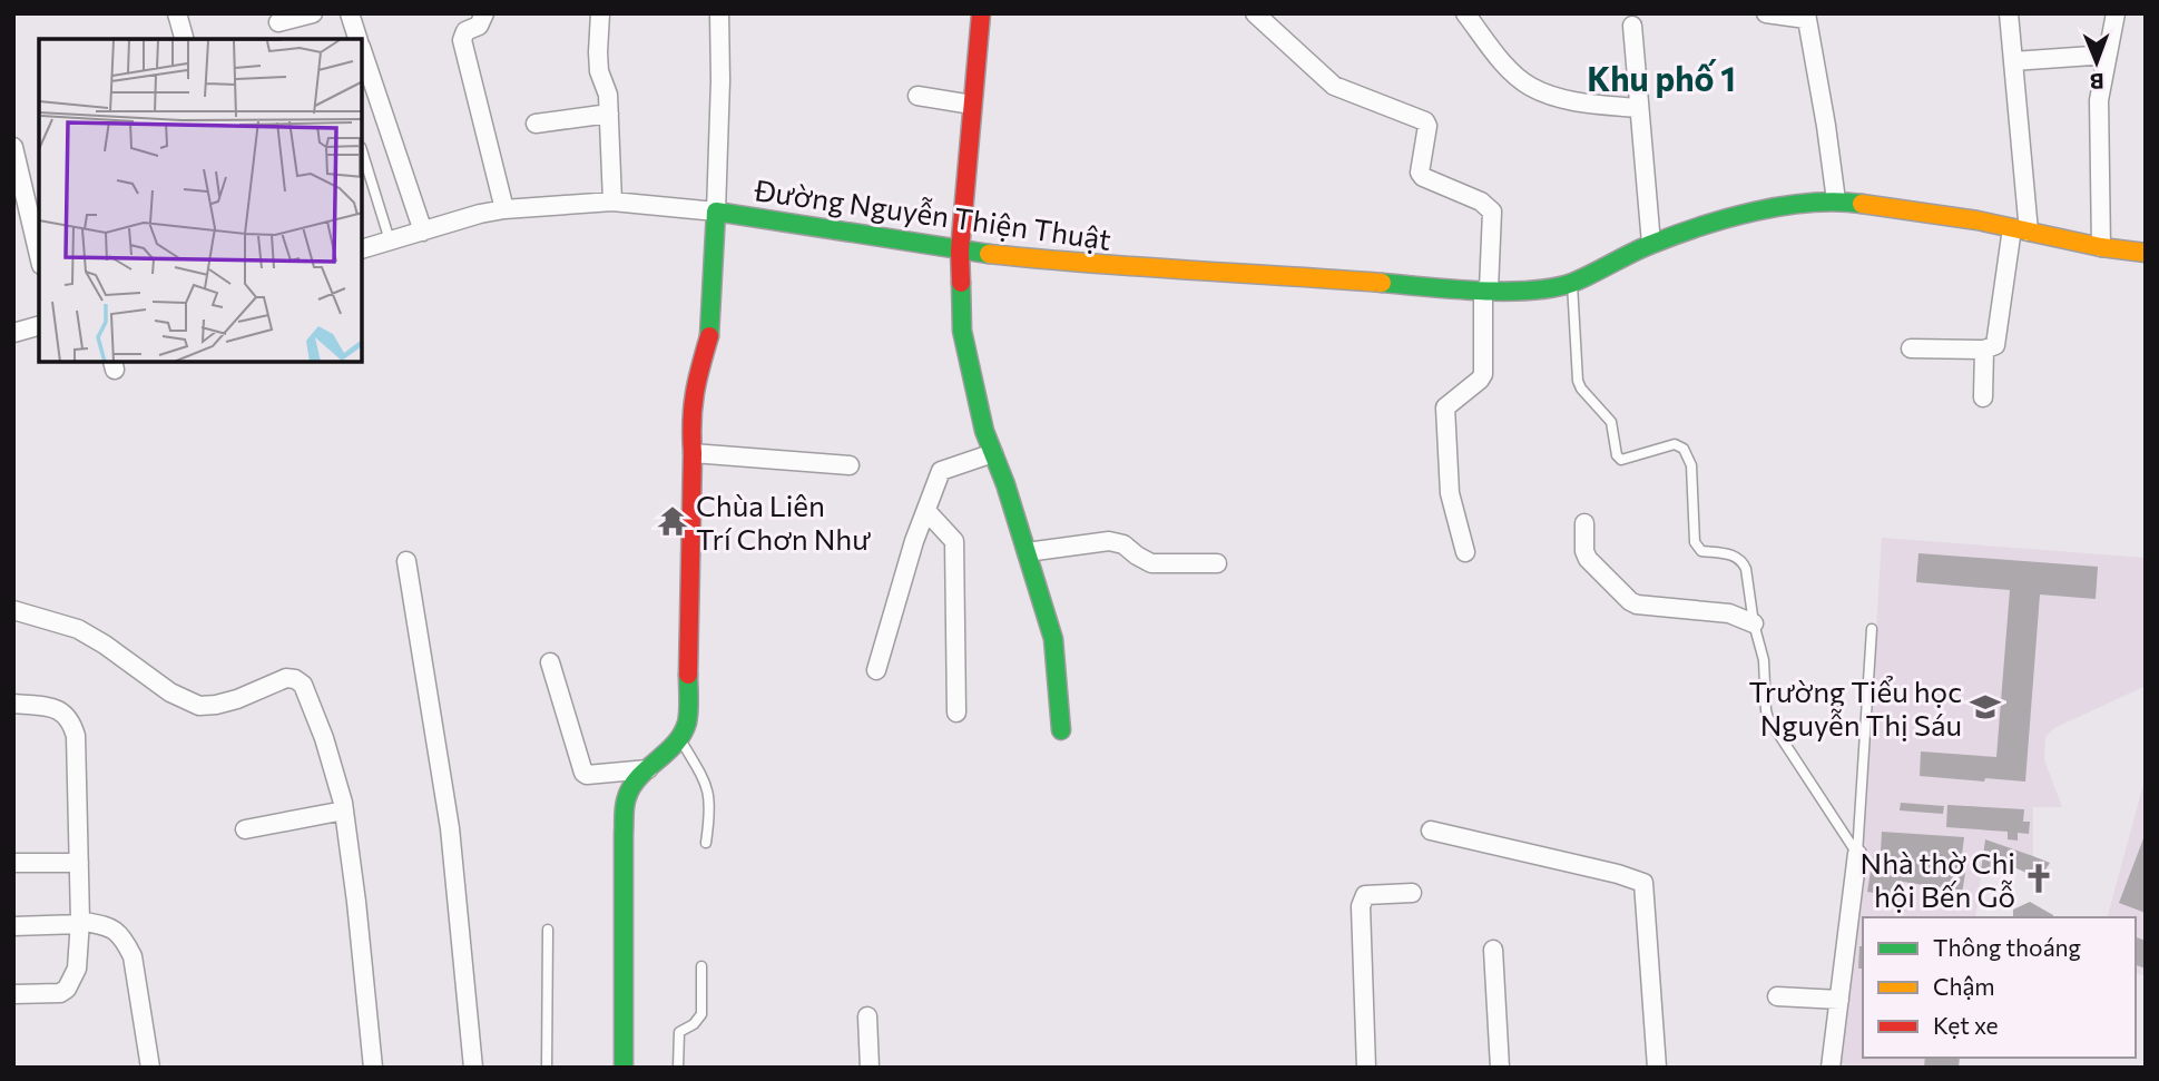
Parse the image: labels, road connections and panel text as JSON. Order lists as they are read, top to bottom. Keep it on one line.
{"streets":{"street":["Đường Nguyễn Thiện Thuật"]},"districts":["Khu phố 1"],"places":{"temple":["Chùa Liên Trí Chơn Như"],"school or university":["Trường Tiểu học Nguyễn Thị Sáu"],"church":["Nhà thờ Chi hội Bến Gỗ"]},"legend":["Thông thoáng","Chậm","Kẹt xe"],"north":"bottom"}
